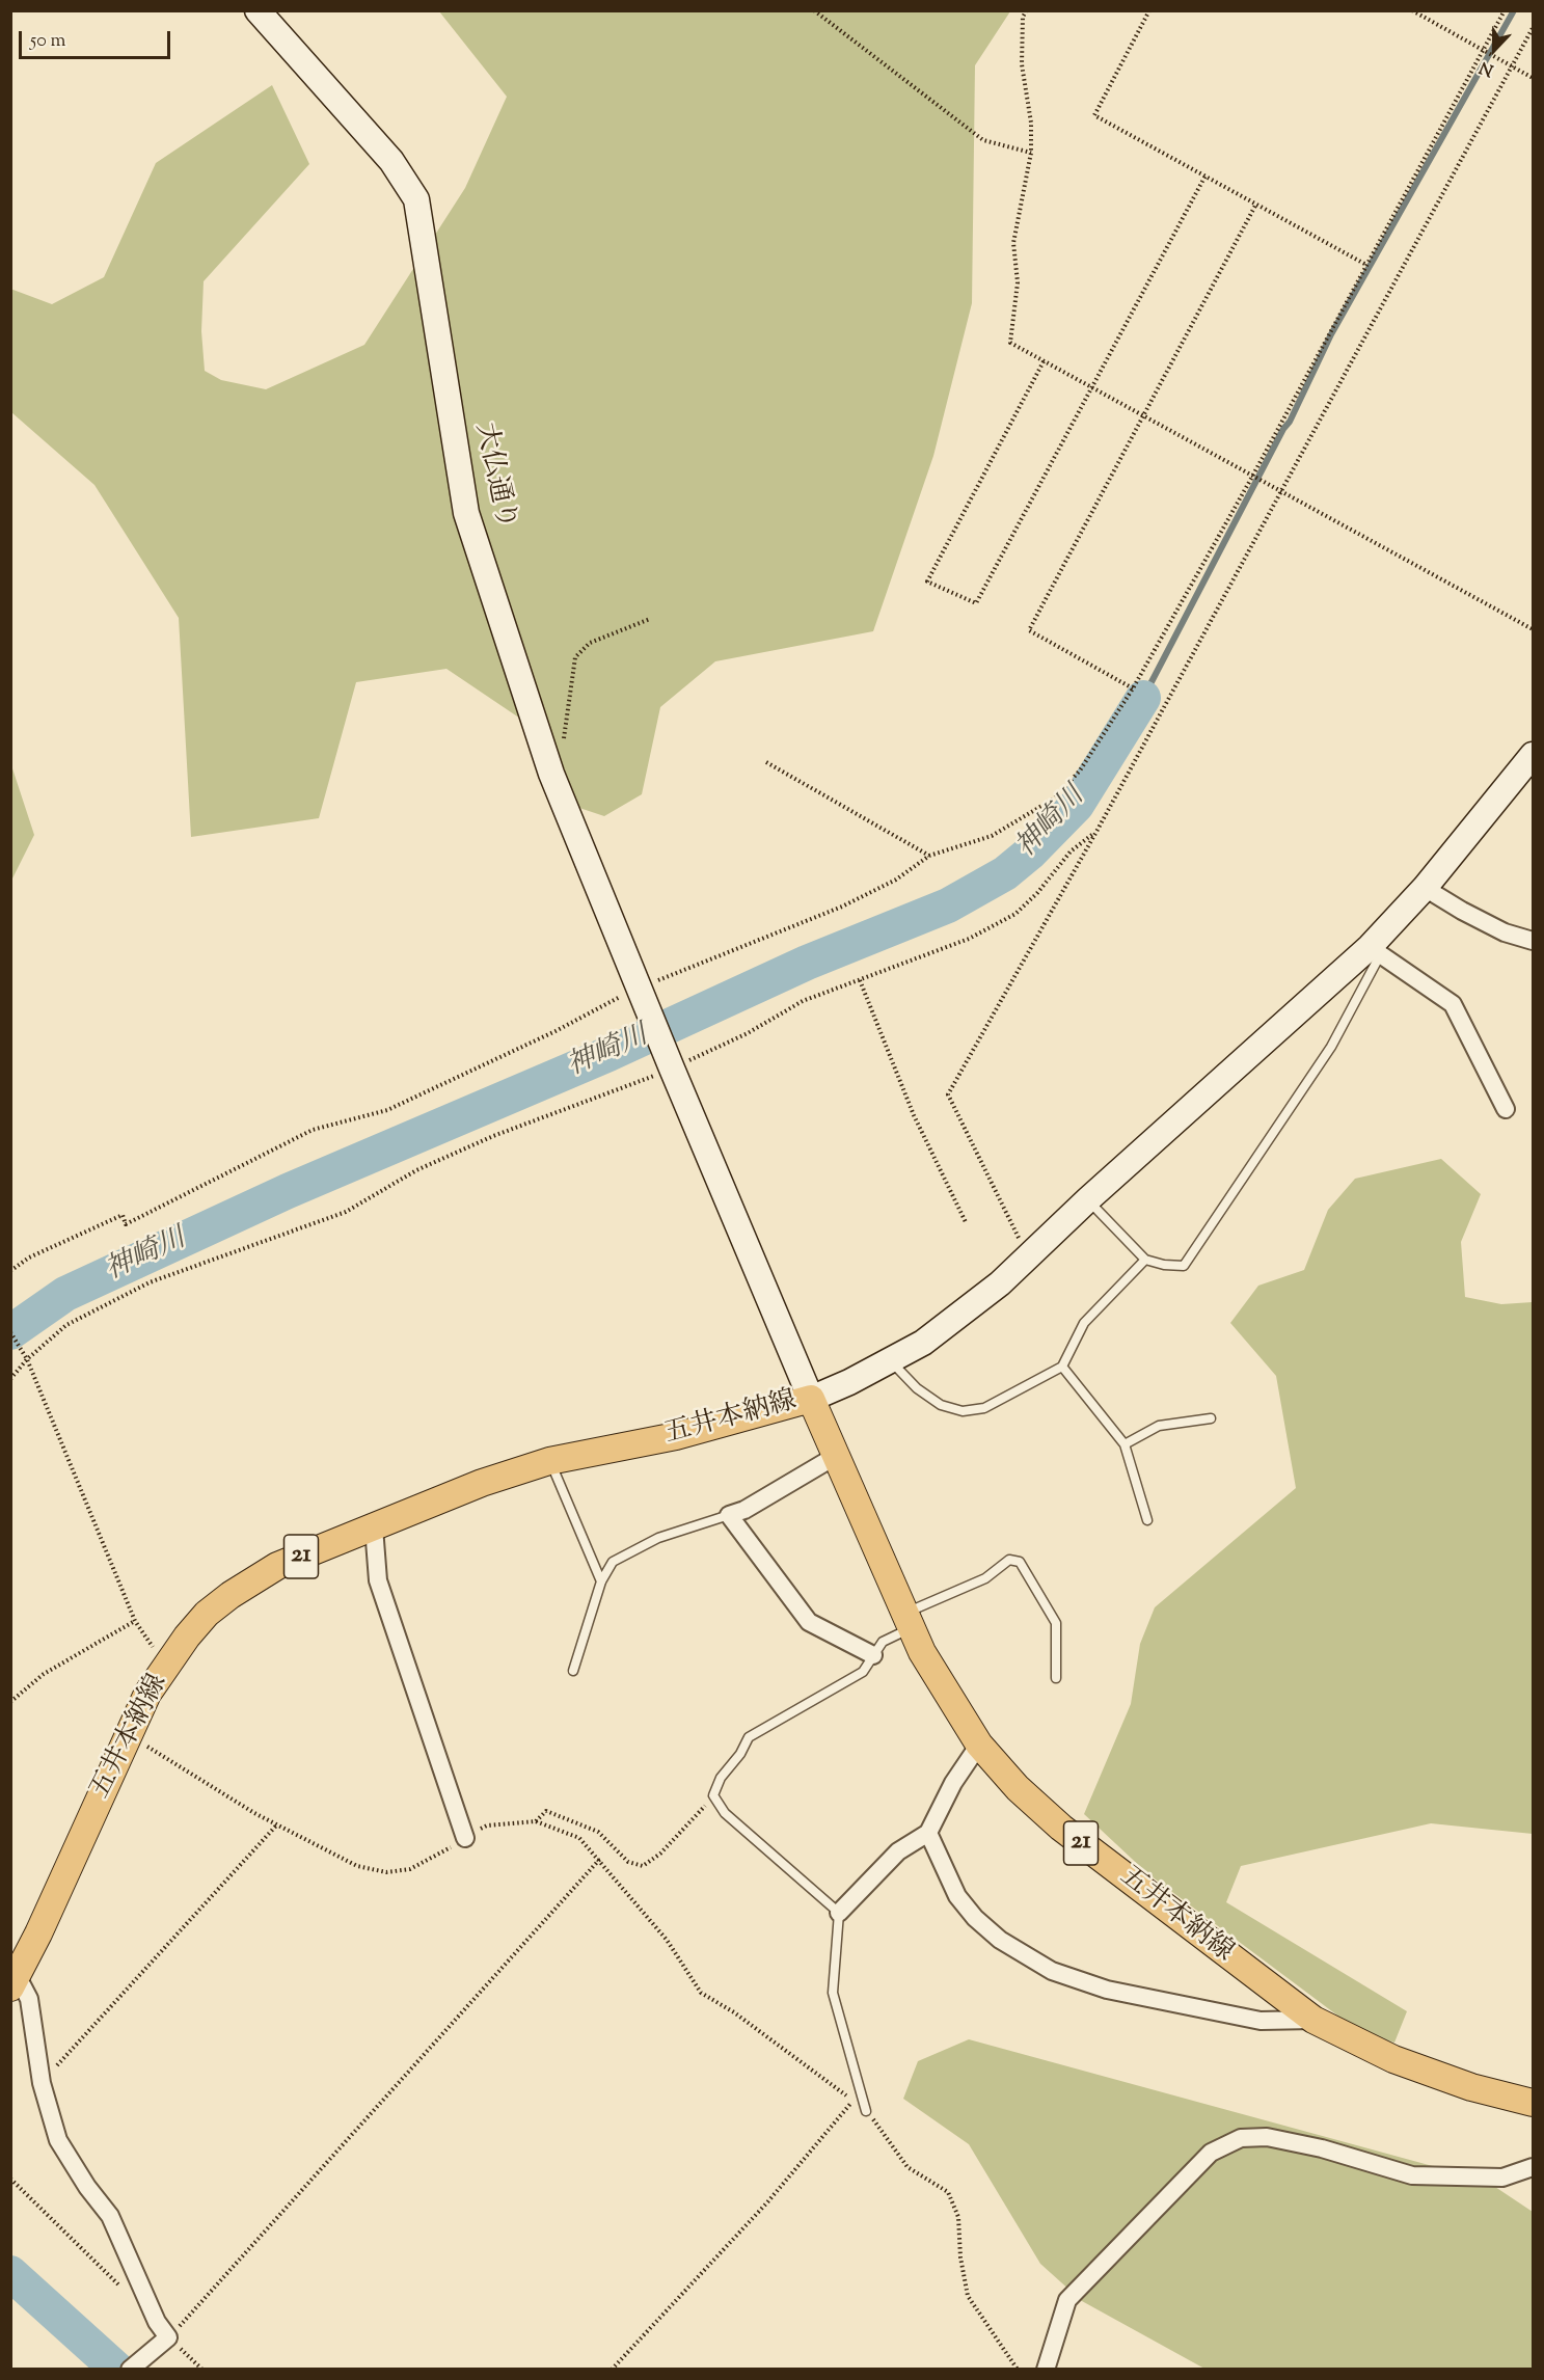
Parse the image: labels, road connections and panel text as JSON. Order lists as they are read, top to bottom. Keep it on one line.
{"streets":{"main road":["五井本納線","21"],"street":["大仏通り"]},"crossings":[["大仏通り","五井本納線"]],"water":["神崎川"],"scale_bar":"50 m","north":"bottom"}
